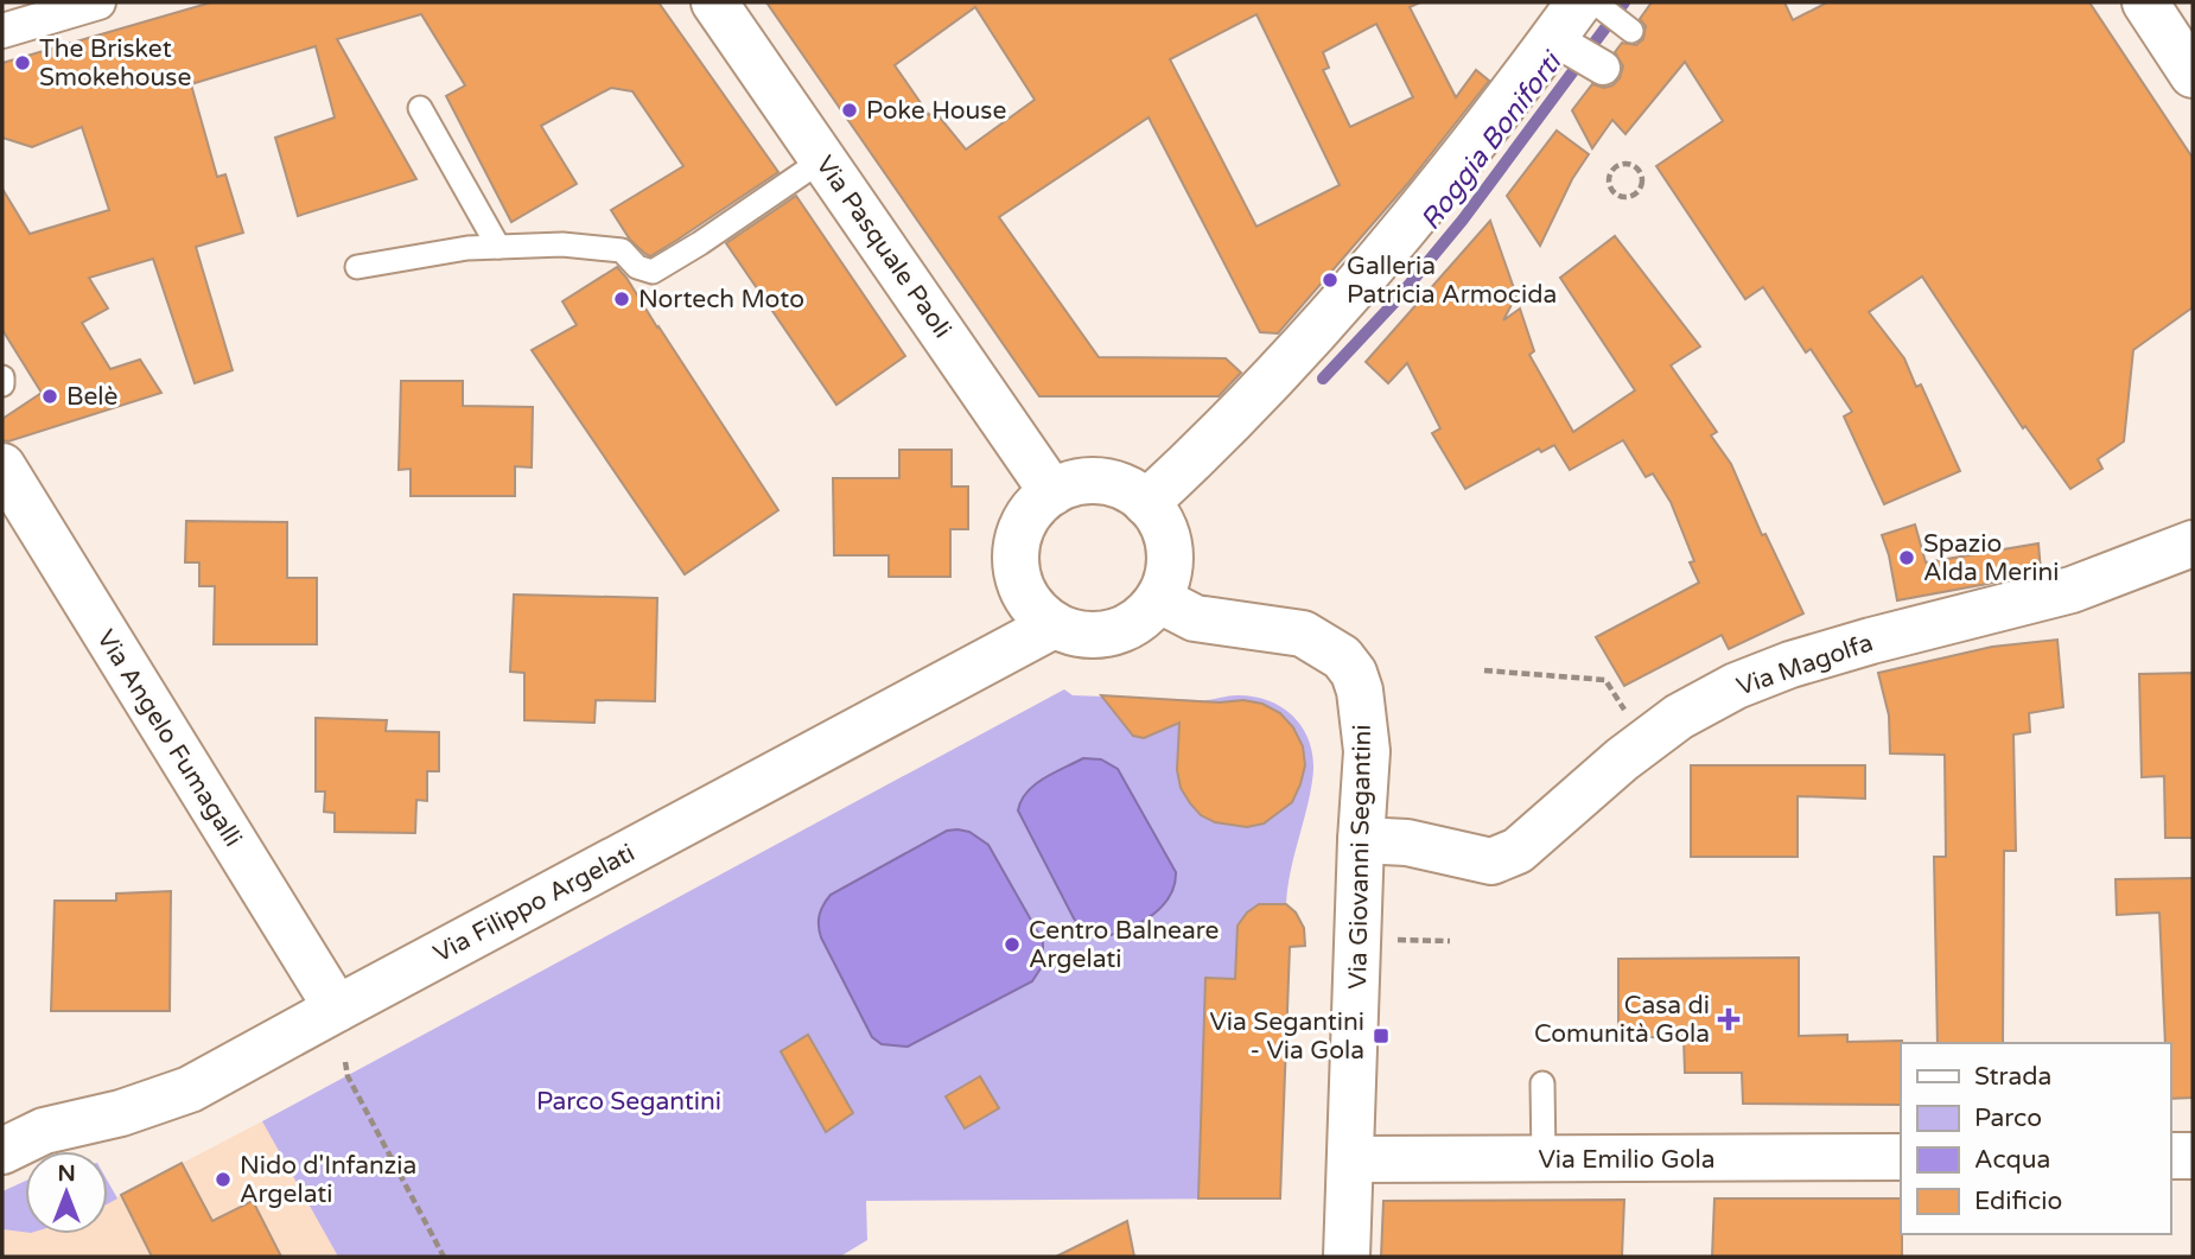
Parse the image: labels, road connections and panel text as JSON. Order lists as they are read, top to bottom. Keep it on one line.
{"streets":{"street":["Via Pasquale Paoli","Via Magolfa","Via Angelo Fumagalli","Via Giovanni Segantini","Via Filippo Argelati","Via Emilio Gola"]},"crossings":[["Via Pasquale Paoli","Via Giovanni Segantini"],["Via Pasquale Paoli","Via Filippo Argelati"],["Via Magolfa","Via Giovanni Segantini"],["Via Angelo Fumagalli","Via Filippo Argelati"],["Via Giovanni Segantini","Via Filippo Argelati"],["Via Giovanni Segantini","Via Emilio Gola"]],"water":["Roggia Boniforti"],"parks":["Parco Segantini"],"places":{"other":["The Brisket Smokehouse","Poke House","Galleria Patricia Armocida","Nortech Moto","Belè","Spazio Alda Merini","Centro Balneare Argelati","Nido d'Infanzia Argelati"],"health":["Casa di Comunità Gola"],"transit":["Via Segantini - Via Gola"]},"legend":["Strada","Parco","Acqua","Edificio"],"north":"top"}
